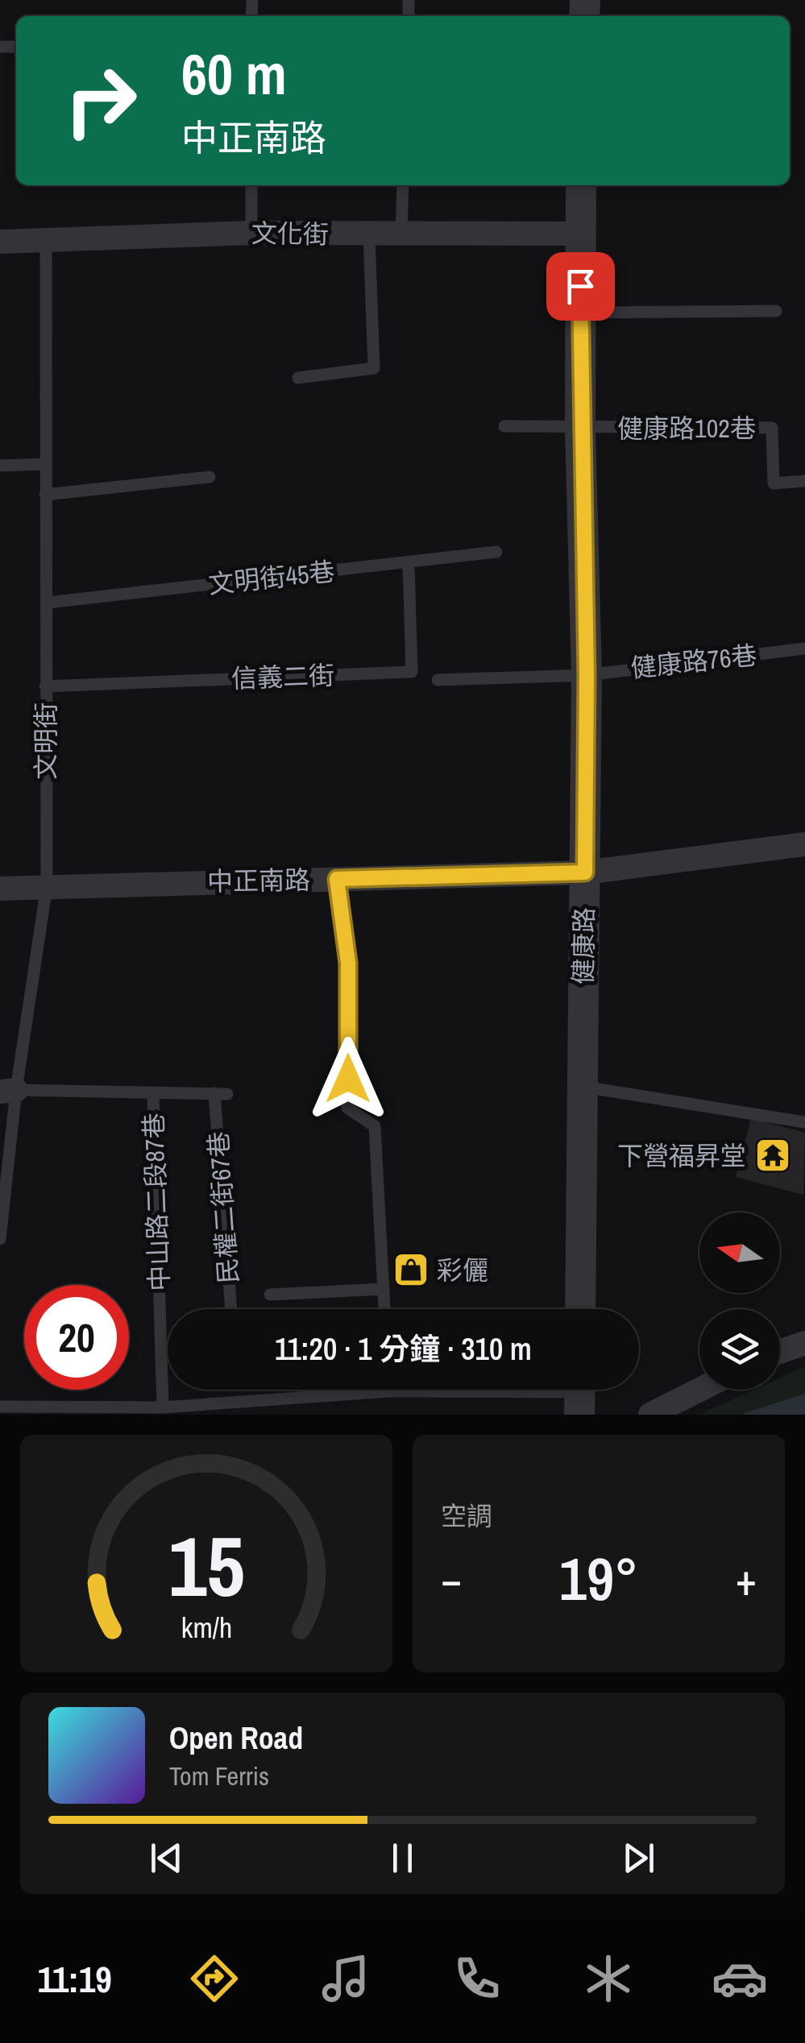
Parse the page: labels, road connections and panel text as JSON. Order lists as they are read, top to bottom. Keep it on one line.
{"streets":{"street":["文化街","中正南路","健康路"],"lane":["健康路102巷","文明街45巷","健康路76巷","信義二街","文明街","中山路二段87巷","民權二街67巷"]},"crossings":[["文化街","文明街"],["文化街","健康路"],["健康路102巷","健康路"],["文明街45巷","信義二街"],["文明街45巷","文明街"],["健康路76巷","健康路"],["信義二街","文明街"],["文明街","中正南路"],["中正南路","健康路"],["中山路二段87巷","民權二街67巷"]],"places":{"temple":["下營福昇堂"],"shop":["彩儷"]},"north":"left","page":{"turn":["60 m","中正南路"],"limit":"20","trip":"11:20 · 1 分鐘 · 310 m","tile":"空調","heat":["−","19°","+"],"song":["Open Road","Tom Ferris"],"tabs":"11:19","gauge":["15","km/h"]}}
